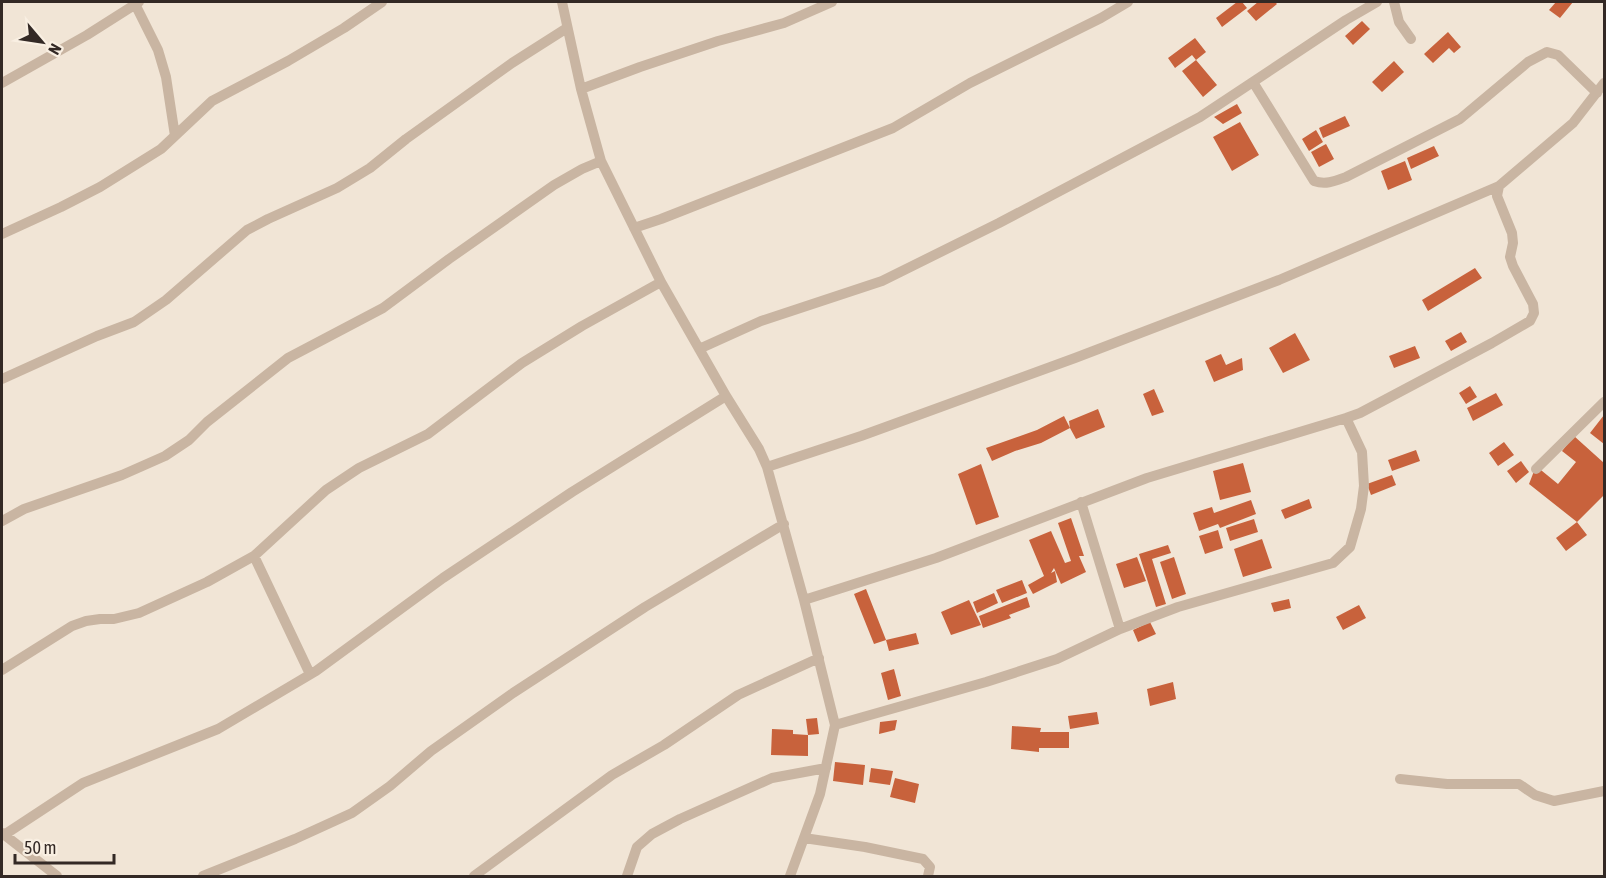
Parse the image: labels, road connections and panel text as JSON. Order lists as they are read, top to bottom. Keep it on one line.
{"scale_bar":"50 m","north":"bottom right"}
